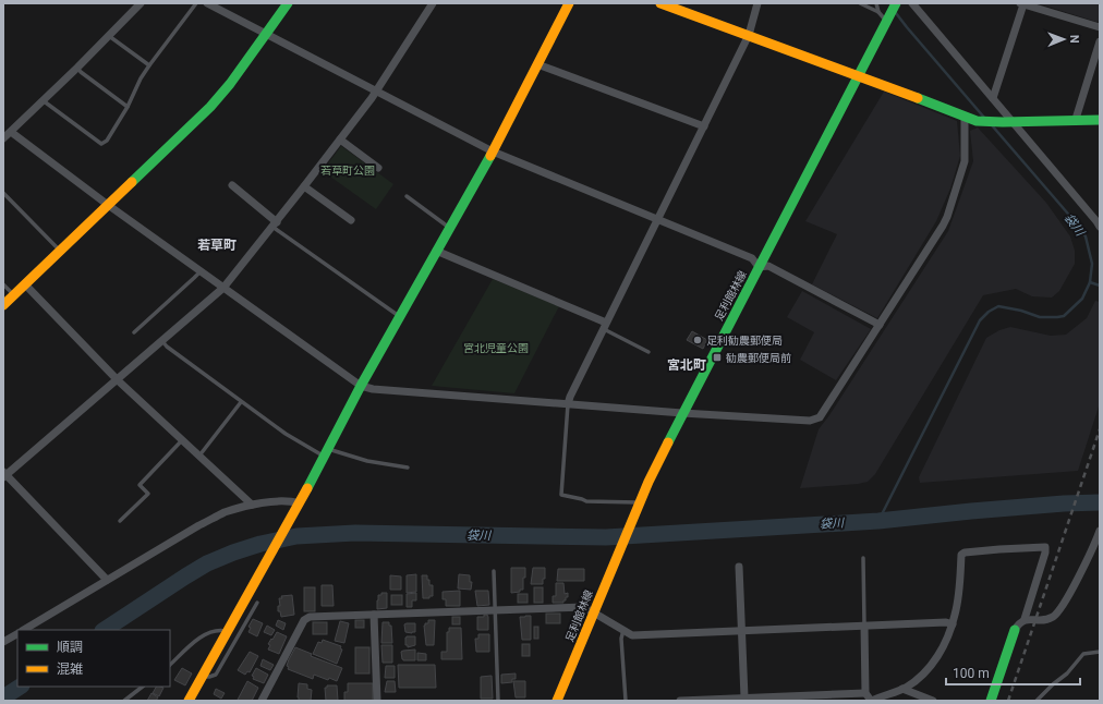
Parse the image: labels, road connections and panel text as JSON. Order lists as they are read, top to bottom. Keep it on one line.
{"streets":{"street":["足利館林線"]},"districts":["若草町","宮北町"],"water":["袋川"],"parks":["若草町公園","宮北児童公園"],"places":{"other":["足利勧農郵便局"],"transit":["勧農郵便局前"]},"legend":["順調","混雑"],"scale_bar":"100 m","north":"right"}
